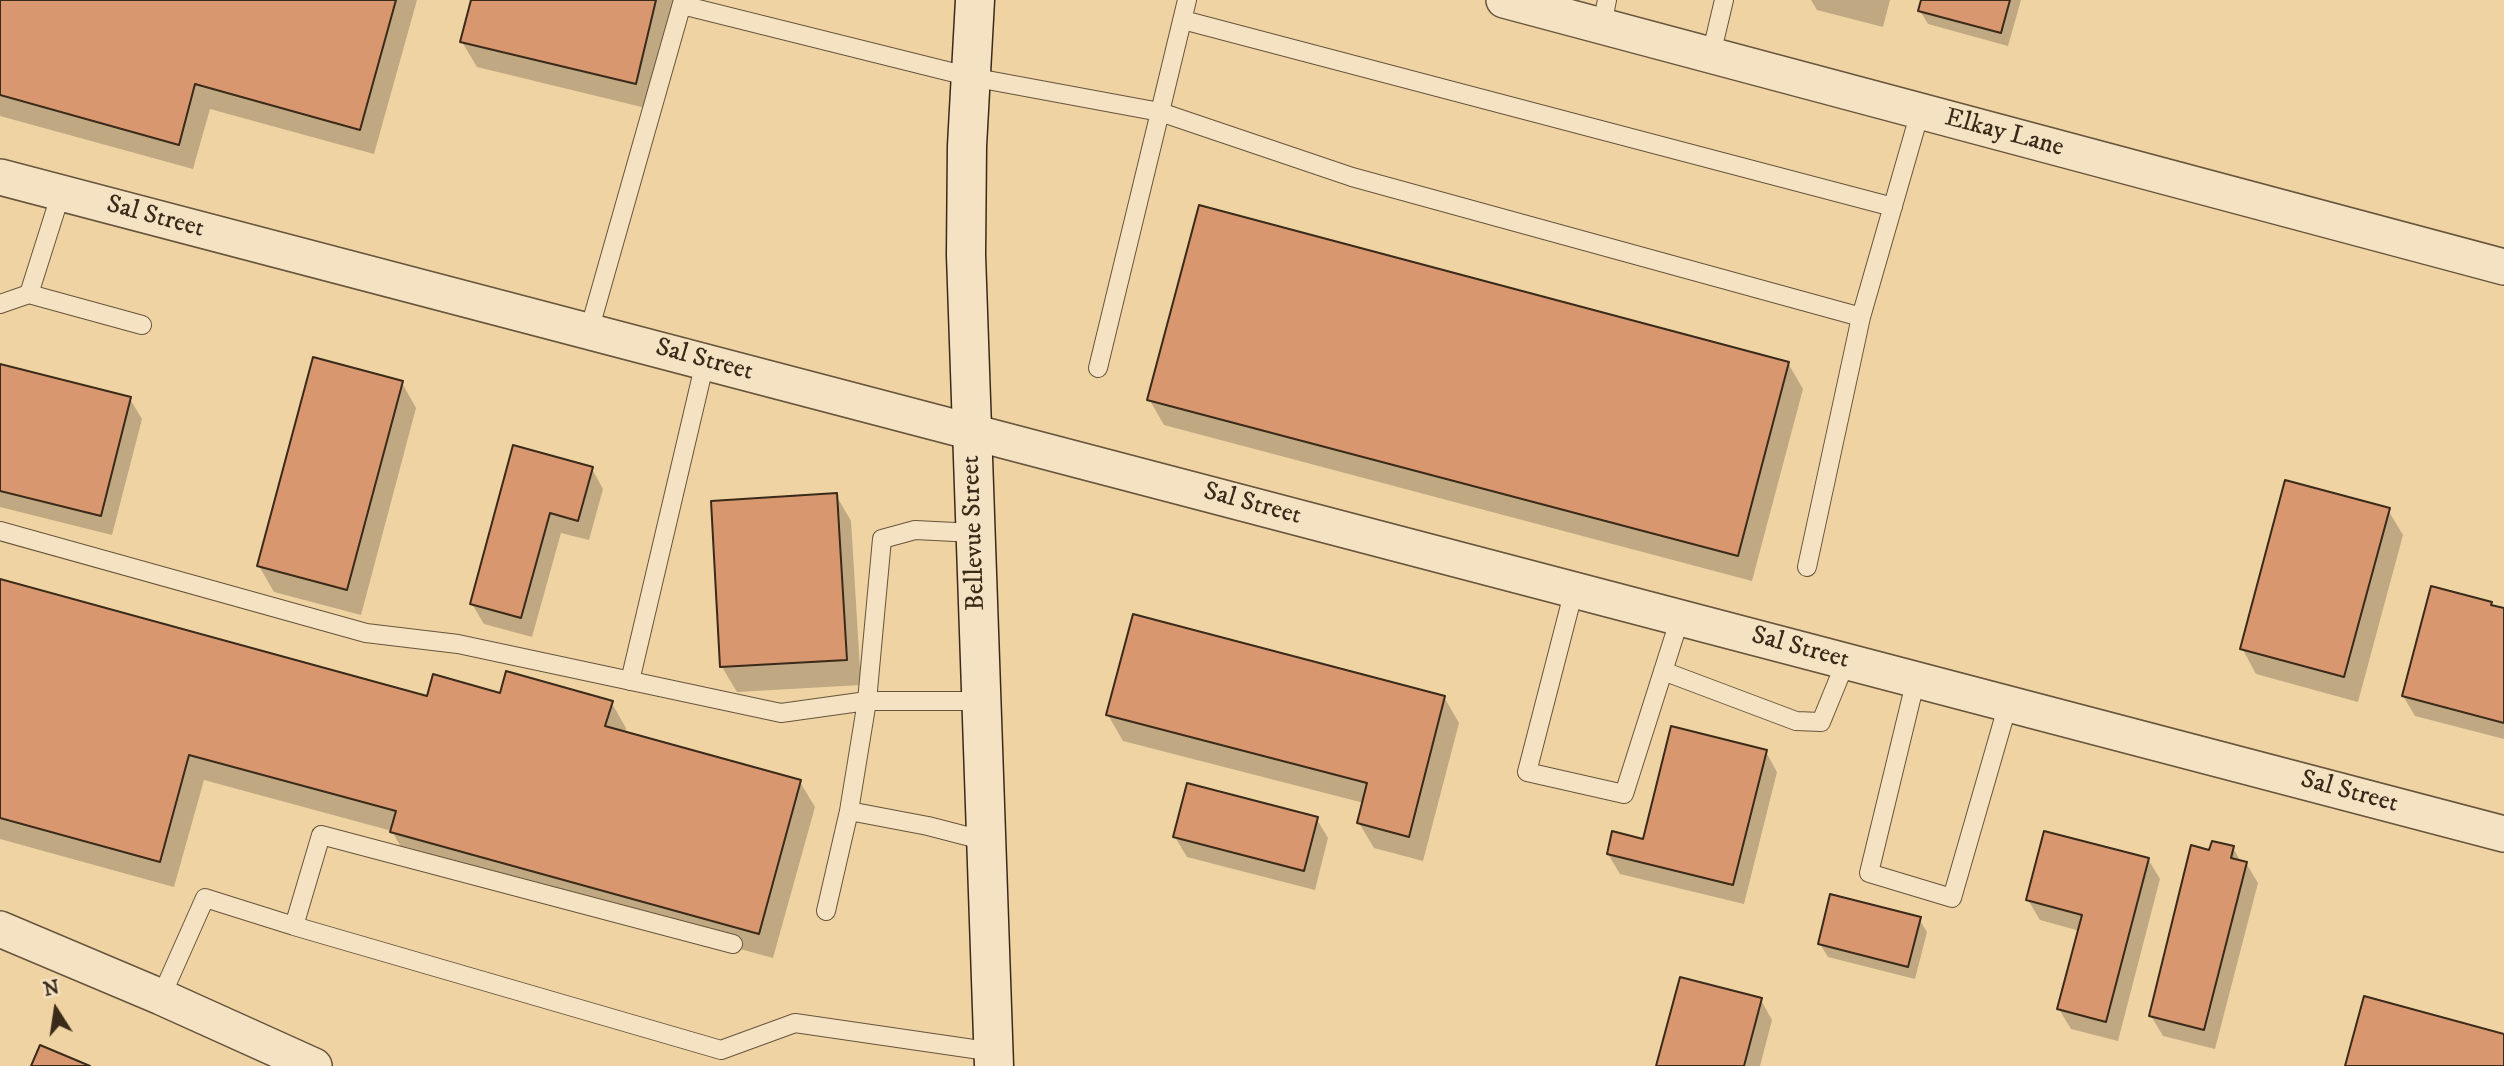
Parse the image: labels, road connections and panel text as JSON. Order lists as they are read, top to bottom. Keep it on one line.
{"streets":{"street":["Elkay Lane","Sal Street","Bellevue Street"]},"crossings":[["Sal Street","Bellevue Street"]],"north":"top"}
